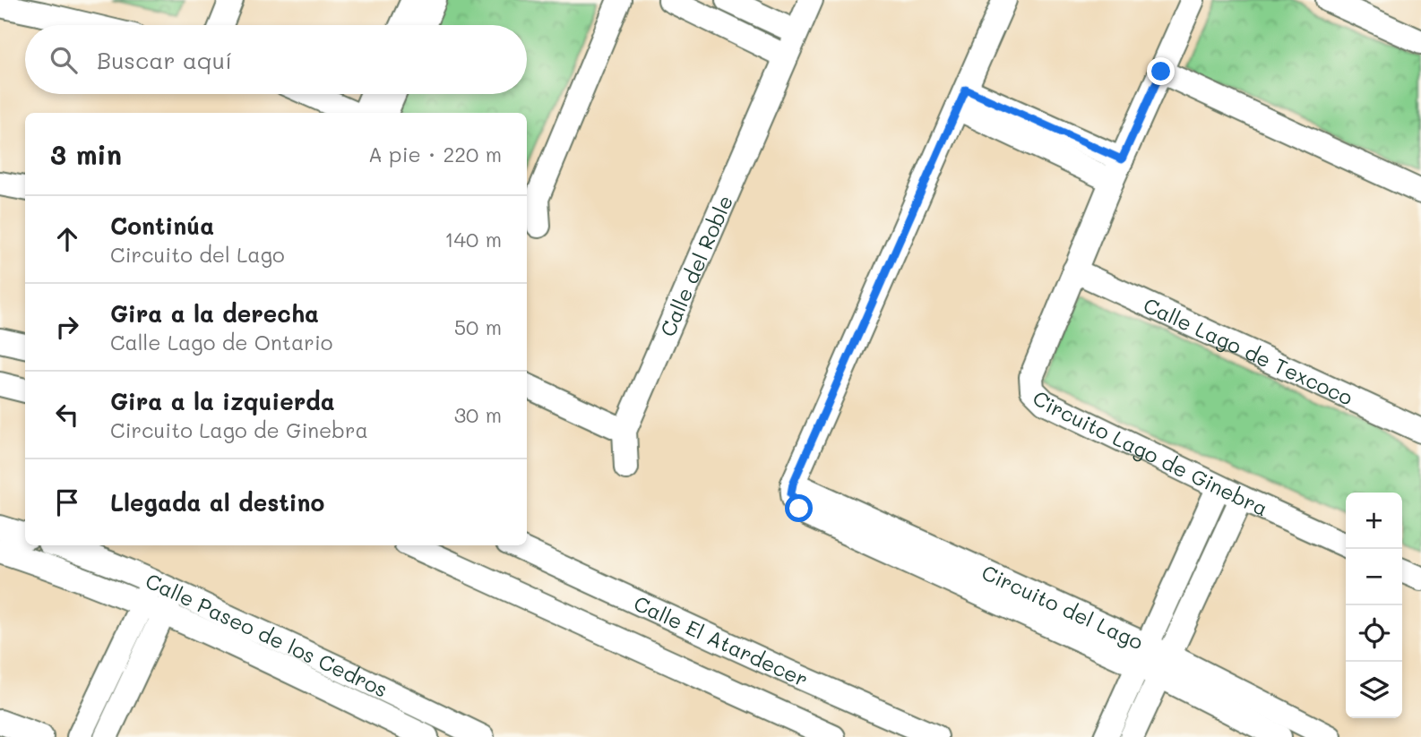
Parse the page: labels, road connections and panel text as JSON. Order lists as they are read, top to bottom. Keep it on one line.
{"streets":{"street":["Calle del Roble","Calle Lago de Texcoco","Circuito Lago de Ginebra","Circuito del Lago","Calle Paseo de los Cedros","Calle El Atardecer"]},"crossings":[["Calle Lago de Texcoco","Circuito Lago de Ginebra"]],"page":{"search":"Buscar aquí","heading":["3 min","A pie · 220 m"],"list":[["Continúa","Circuito del Lago","140 m"],["Gira a la derecha","Calle Lago de Ontario","50 m"],["Gira a la izquierda","Circuito Lago de Ginebra","30 m"],"Llegada al destino"],"map_buttons":["+","−"]}}
